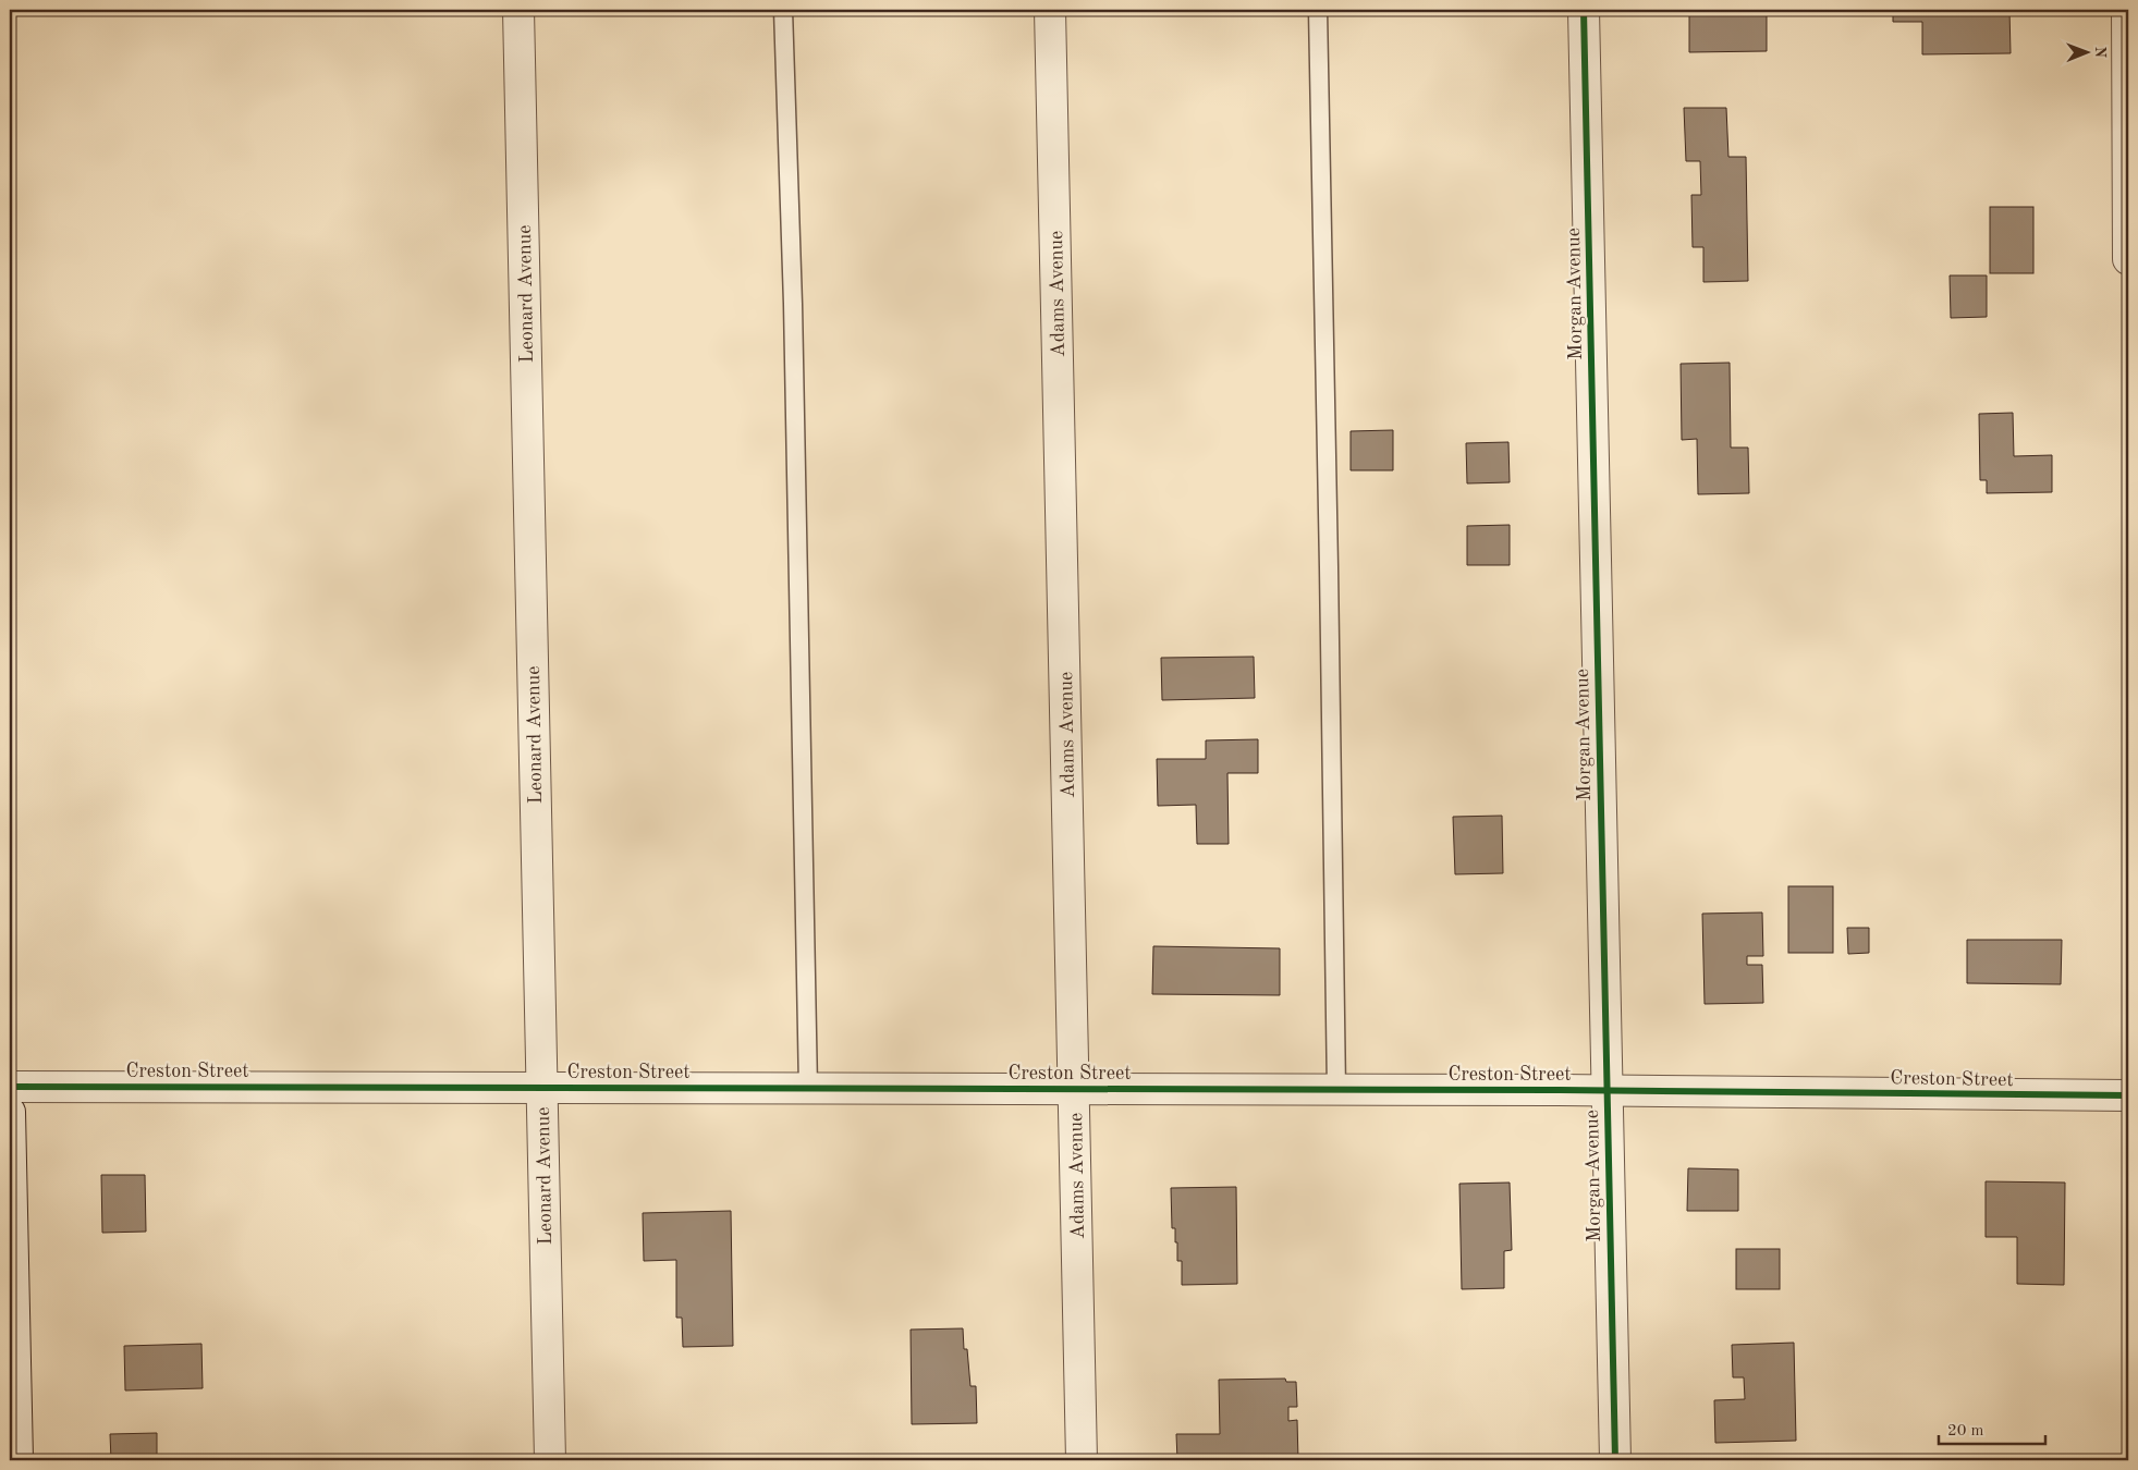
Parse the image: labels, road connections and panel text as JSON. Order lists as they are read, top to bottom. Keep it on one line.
{"streets":{"street":["Leonard Avenue","Adams Avenue","Morgan Avenue","Creston Street"]},"crossings":[["Leonard Avenue","Creston Street"],["Adams Avenue","Creston Street"],["Morgan Avenue","Creston Street"]],"scale_bar":"20 m","north":"right"}
